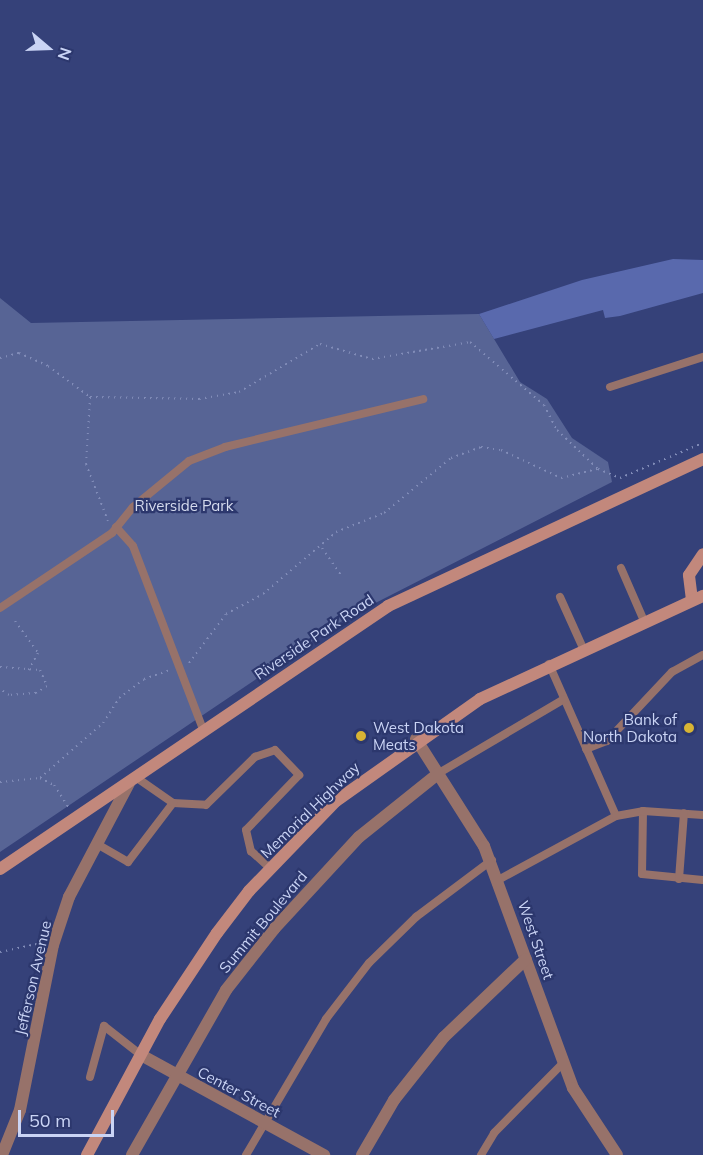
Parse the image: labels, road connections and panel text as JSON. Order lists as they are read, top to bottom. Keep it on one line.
{"streets":{"main road":["Riverside Park Road","Memorial Highway"],"street":["Summit Boulevard","West Street","Jefferson Avenue","Center Street"]},"crossings":[["Riverside Park Road","Jefferson Avenue"],["Memorial Highway","West Street"],["Memorial Highway","Center Street"],["Summit Boulevard","West Street"],["Summit Boulevard","Center Street"]],"parks":["Riverside Park"],"places":["Bank of North Dakota","West Dakota Meats"],"scale_bar":"50 m","north":"right"}
